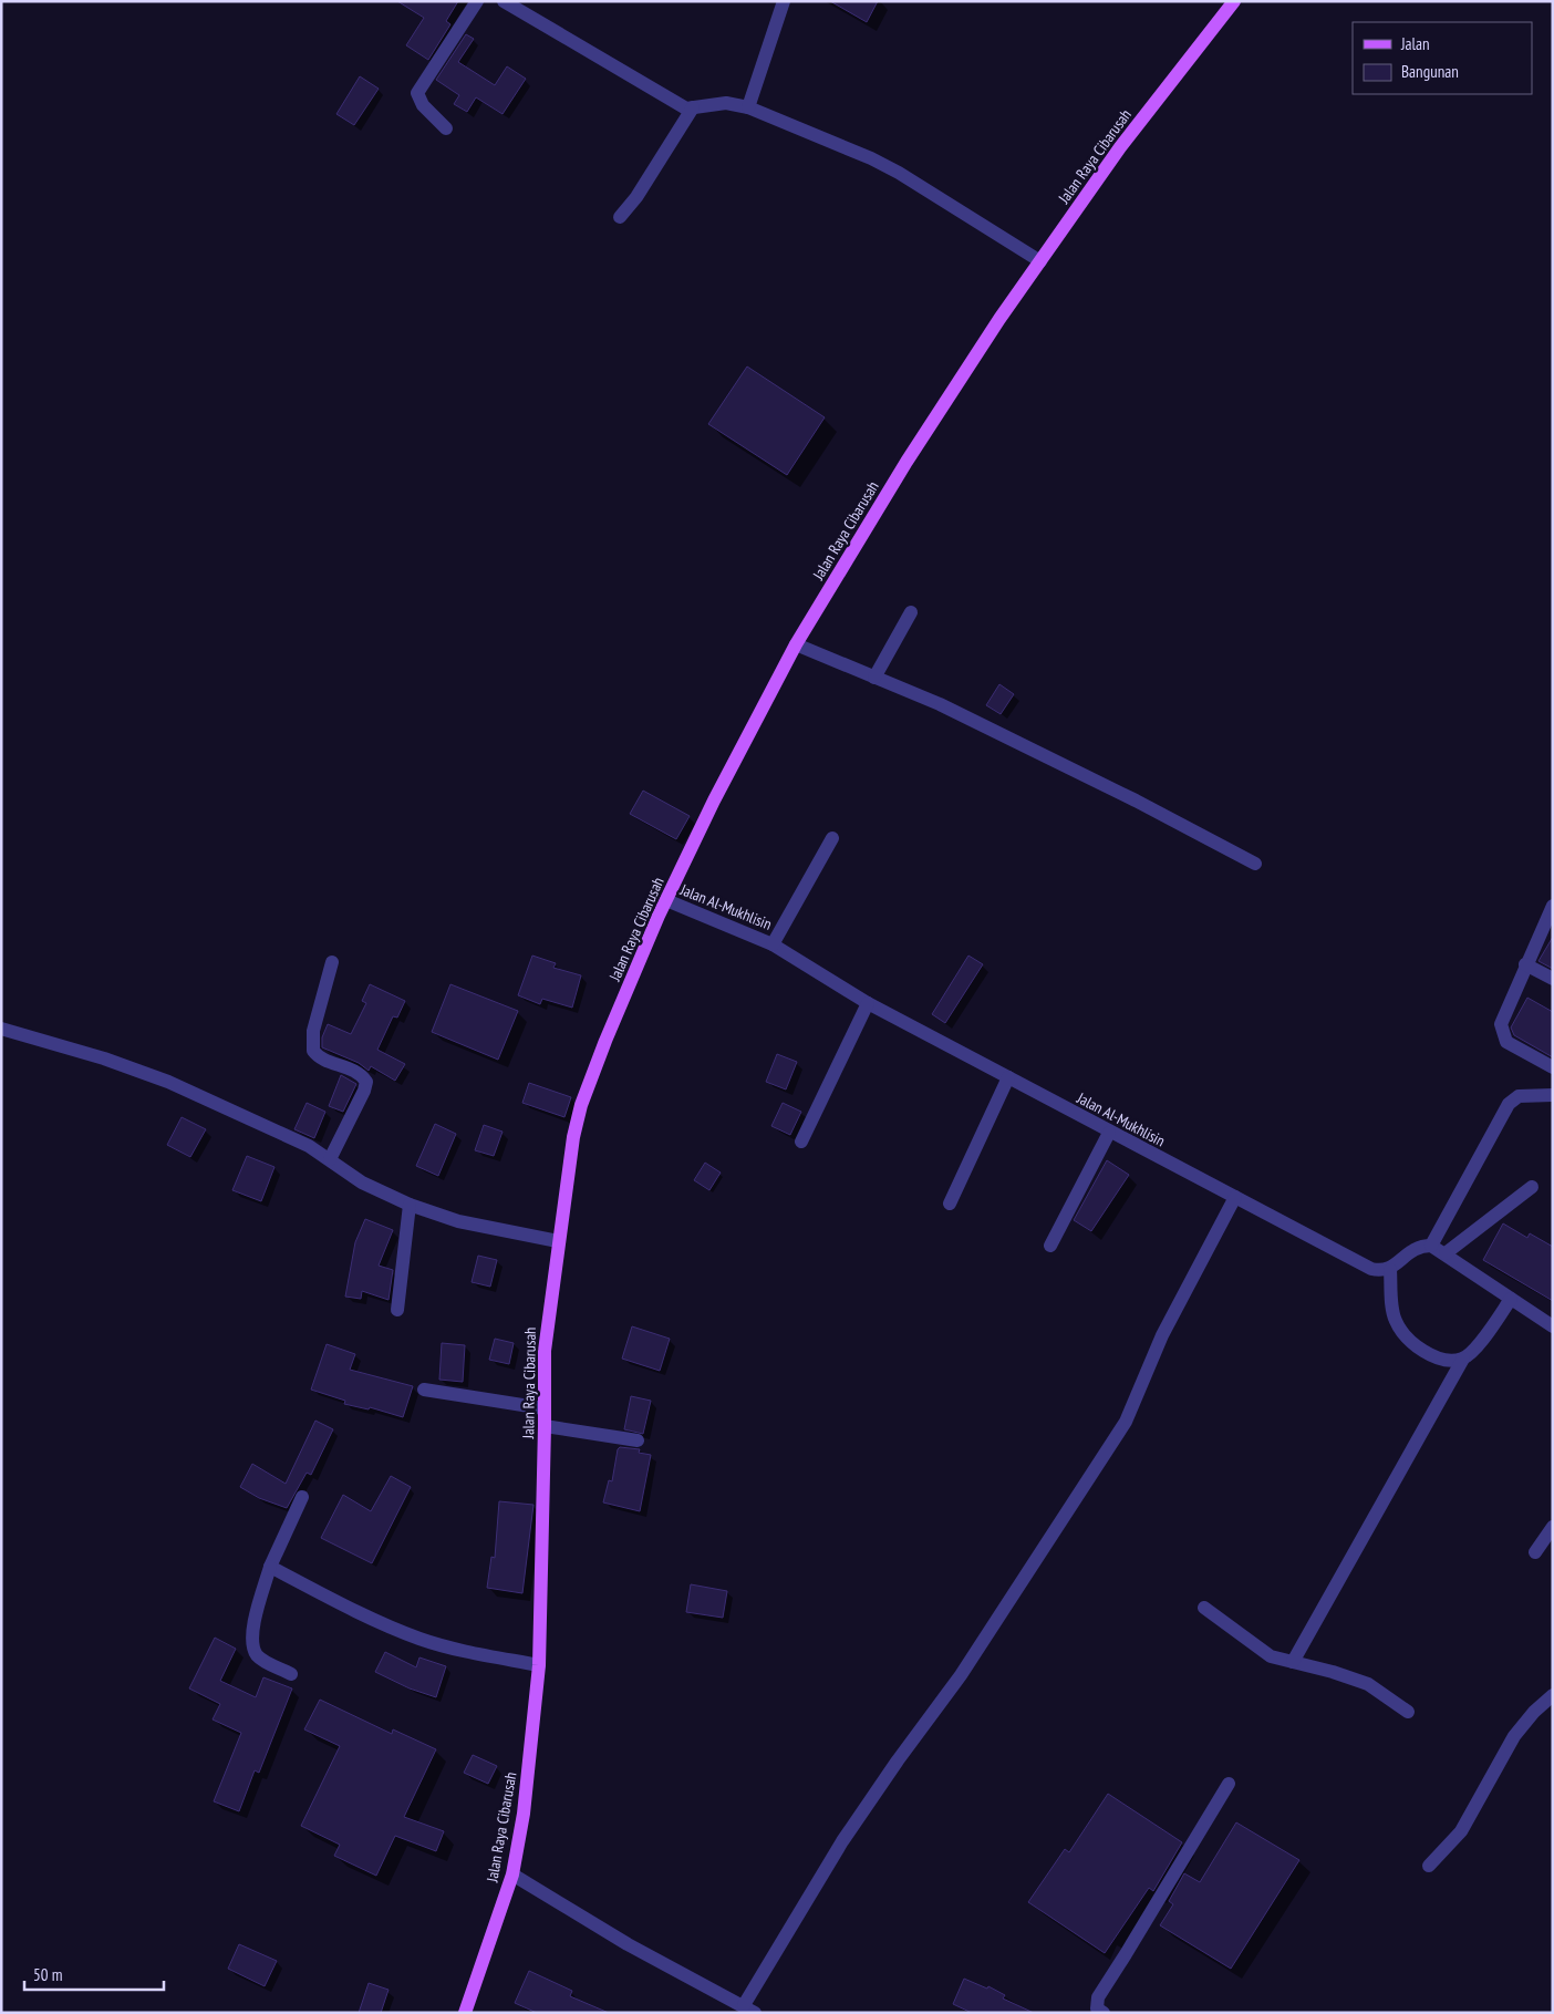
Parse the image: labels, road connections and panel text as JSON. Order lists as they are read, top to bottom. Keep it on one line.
{"streets":{"main road":["Jalan Raya Cibarusah"],"street":["Jalan Al-Mukhlisin"]},"crossings":[["Jalan Raya Cibarusah","Jalan Al-Mukhlisin"]],"legend":["Jalan","Bangunan"],"scale_bar":"50 m"}
